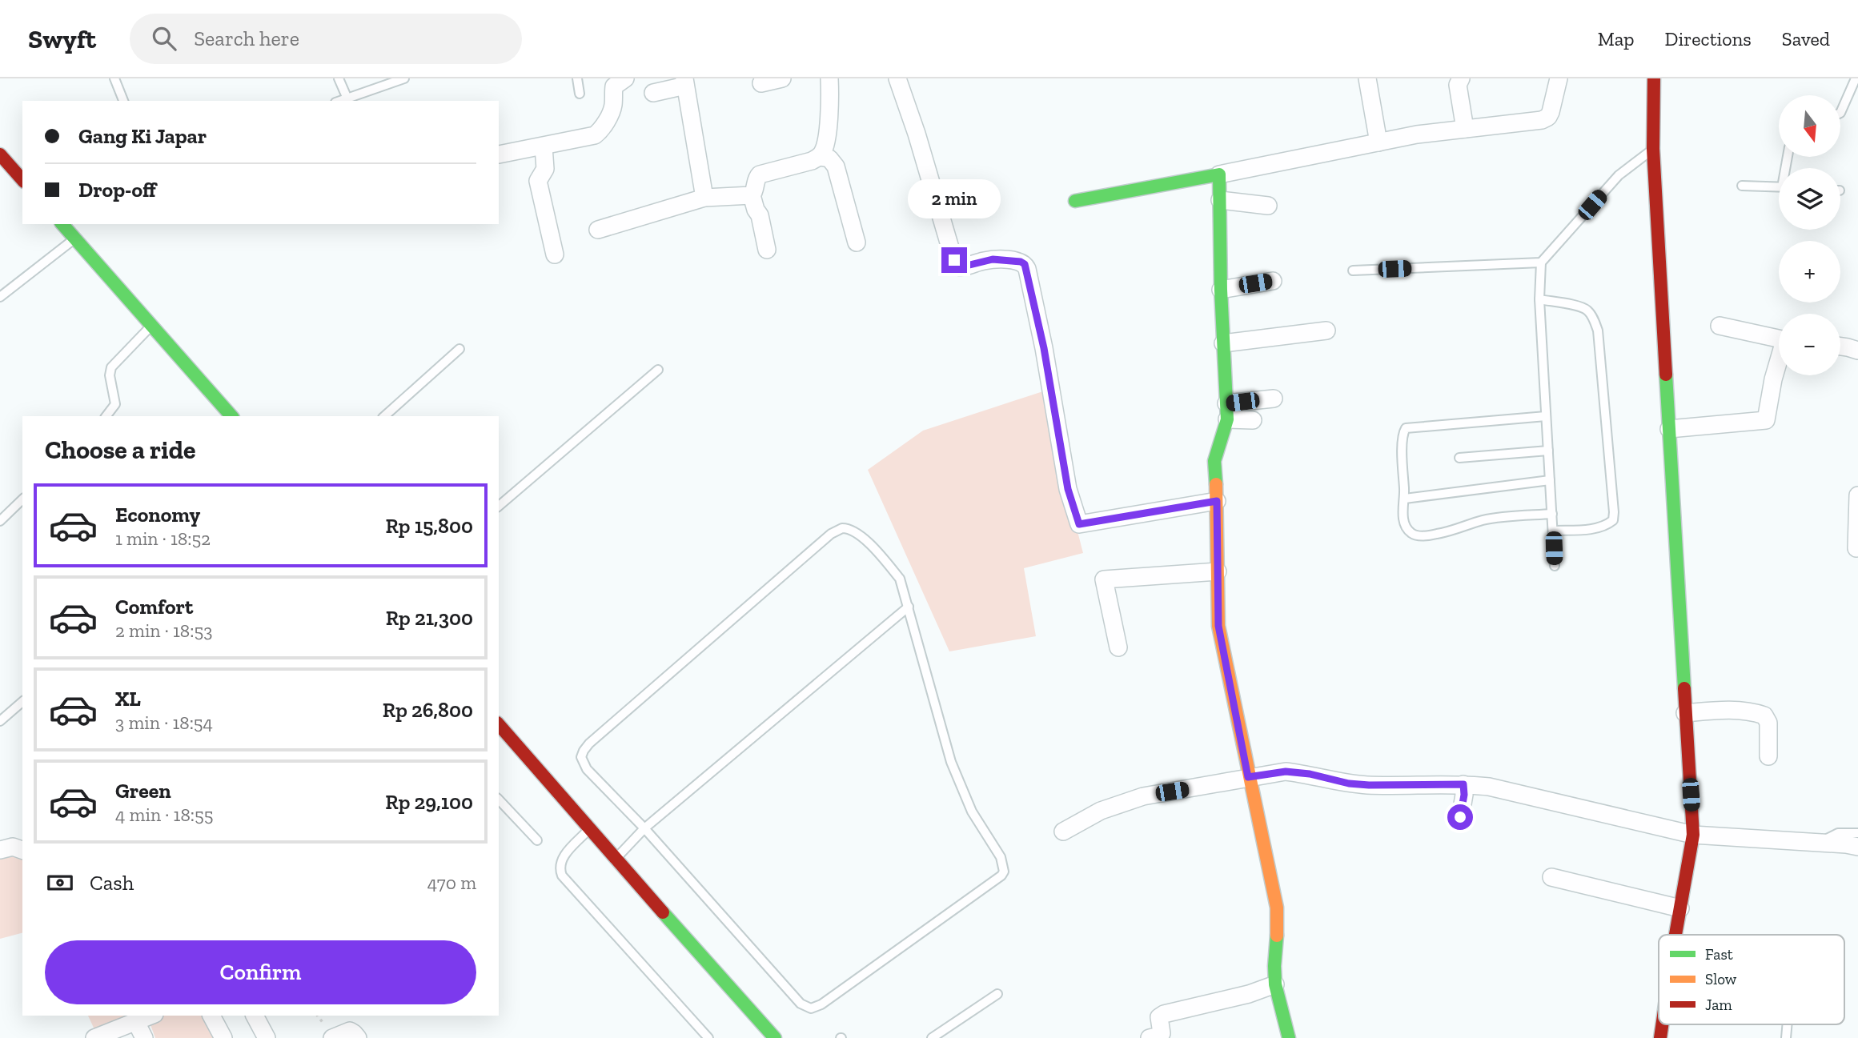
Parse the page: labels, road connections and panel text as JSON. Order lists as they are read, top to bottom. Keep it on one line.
{"legend":["Fast","Slow","Jam"],"north":"bottom","page":{"header":"Swyft","search":"Search here","nav":["Map","Directions","Saved"],"map_buttons":["+","−"],"banner":["Gang Ki Japar","Drop-off"],"bubble":"2 min","heading":"Choose a ride","list":[{"name":"Economy","note":"1 min · 18:52","value":"Rp 15,800"},{"name":"Comfort","note":"2 min · 18:53","value":"Rp 21,300"},{"name":"XL","note":"3 min · 18:54","value":"Rp 26,800"},{"name":"Green","note":"4 min · 18:55","value":"Rp 29,100"}],"pay":["Cash","470 m"],"buttons":"Confirm"}}
